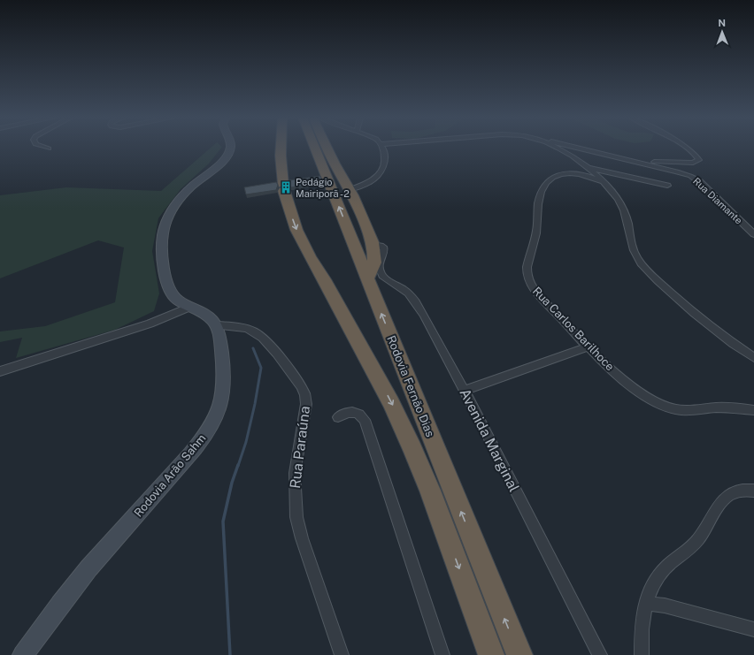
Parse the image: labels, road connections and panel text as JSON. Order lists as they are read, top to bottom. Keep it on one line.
{"streets":{"highway":["Rodovia Fernão Dias"],"street":["Rua Diamante","Rua Carlos Barilhoce","Avenida Marginal","Rua Paraúna","Rodovia Arão Sahm"]},"crossings":[["Rua Paraúna","Rodovia Arão Sahm"]],"places":{"building":["Pedágio Mairiporã -2"]},"north":"top"}
